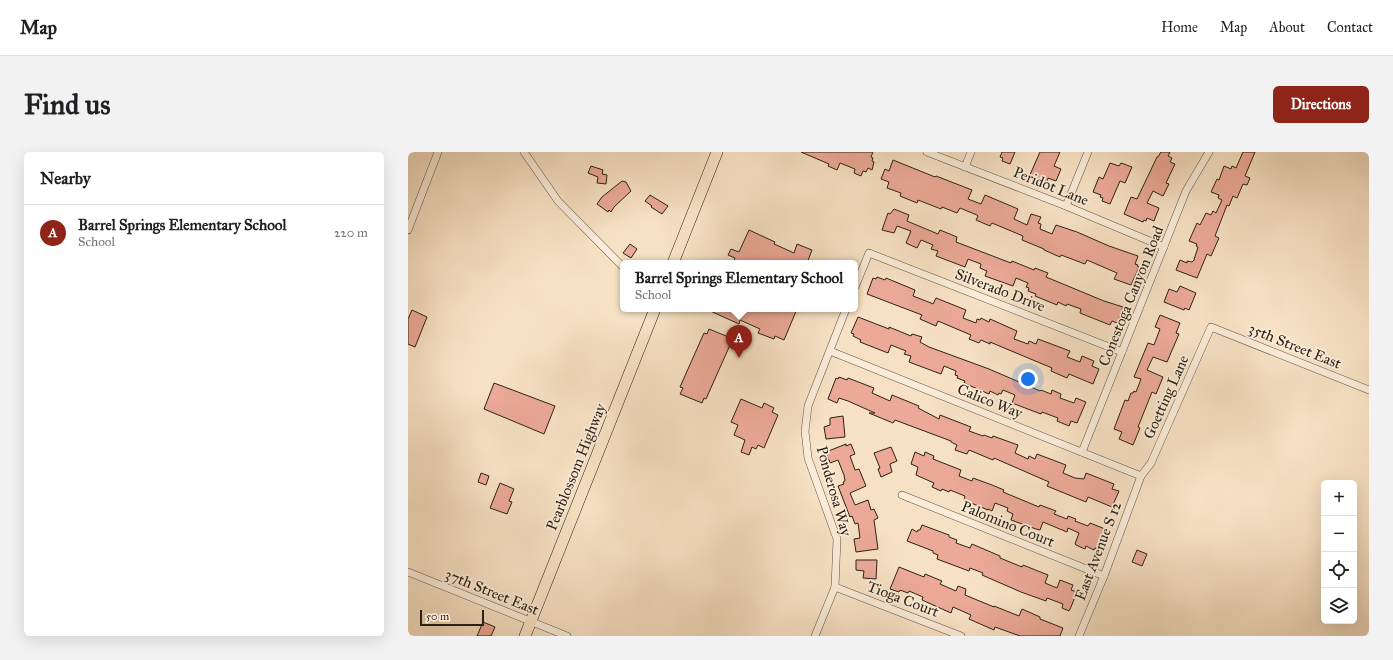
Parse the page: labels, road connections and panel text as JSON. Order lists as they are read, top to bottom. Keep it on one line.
{"streets":{"main road":["Pearblossom Highway"],"street":["Peridot Lane","Silverado Drive","Conestoga Canyon Road","35th Street East","Goetting Lane","Calico Way","Ponderosa Way","Palomino Court","East Avenue S 12","37th Street East","Tioga Court"]},"crossings":[["Peridot Lane","Conestoga Canyon Road"],["Silverado Drive","Conestoga Canyon Road"],["Conestoga Canyon Road","Calico Way"],["35th Street East","Goetting Lane"],["Goetting Lane","Calico Way"],["Goetting Lane","East Avenue S 12"],["Calico Way","Ponderosa Way"],["Calico Way","East Avenue S 12"],["Pearblossom Highway","37th Street East"],["Ponderosa Way","Tioga Court"],["Palomino Court","East Avenue S 12"]],"scale_bar":"50 m","page":{"header":"Map","nav":["Home","Map","About","Contact"],"buttons":"Directions","title":"Find us","heading":"Nearby","list":[{"mark":"A","name":"Barrel Springs Elementary School","note":"School","value":"220 m"}],"popup":["Barrel Springs Elementary School","School"],"pins":"A","map_buttons":["+","−"],"scale":"50 m"}}
